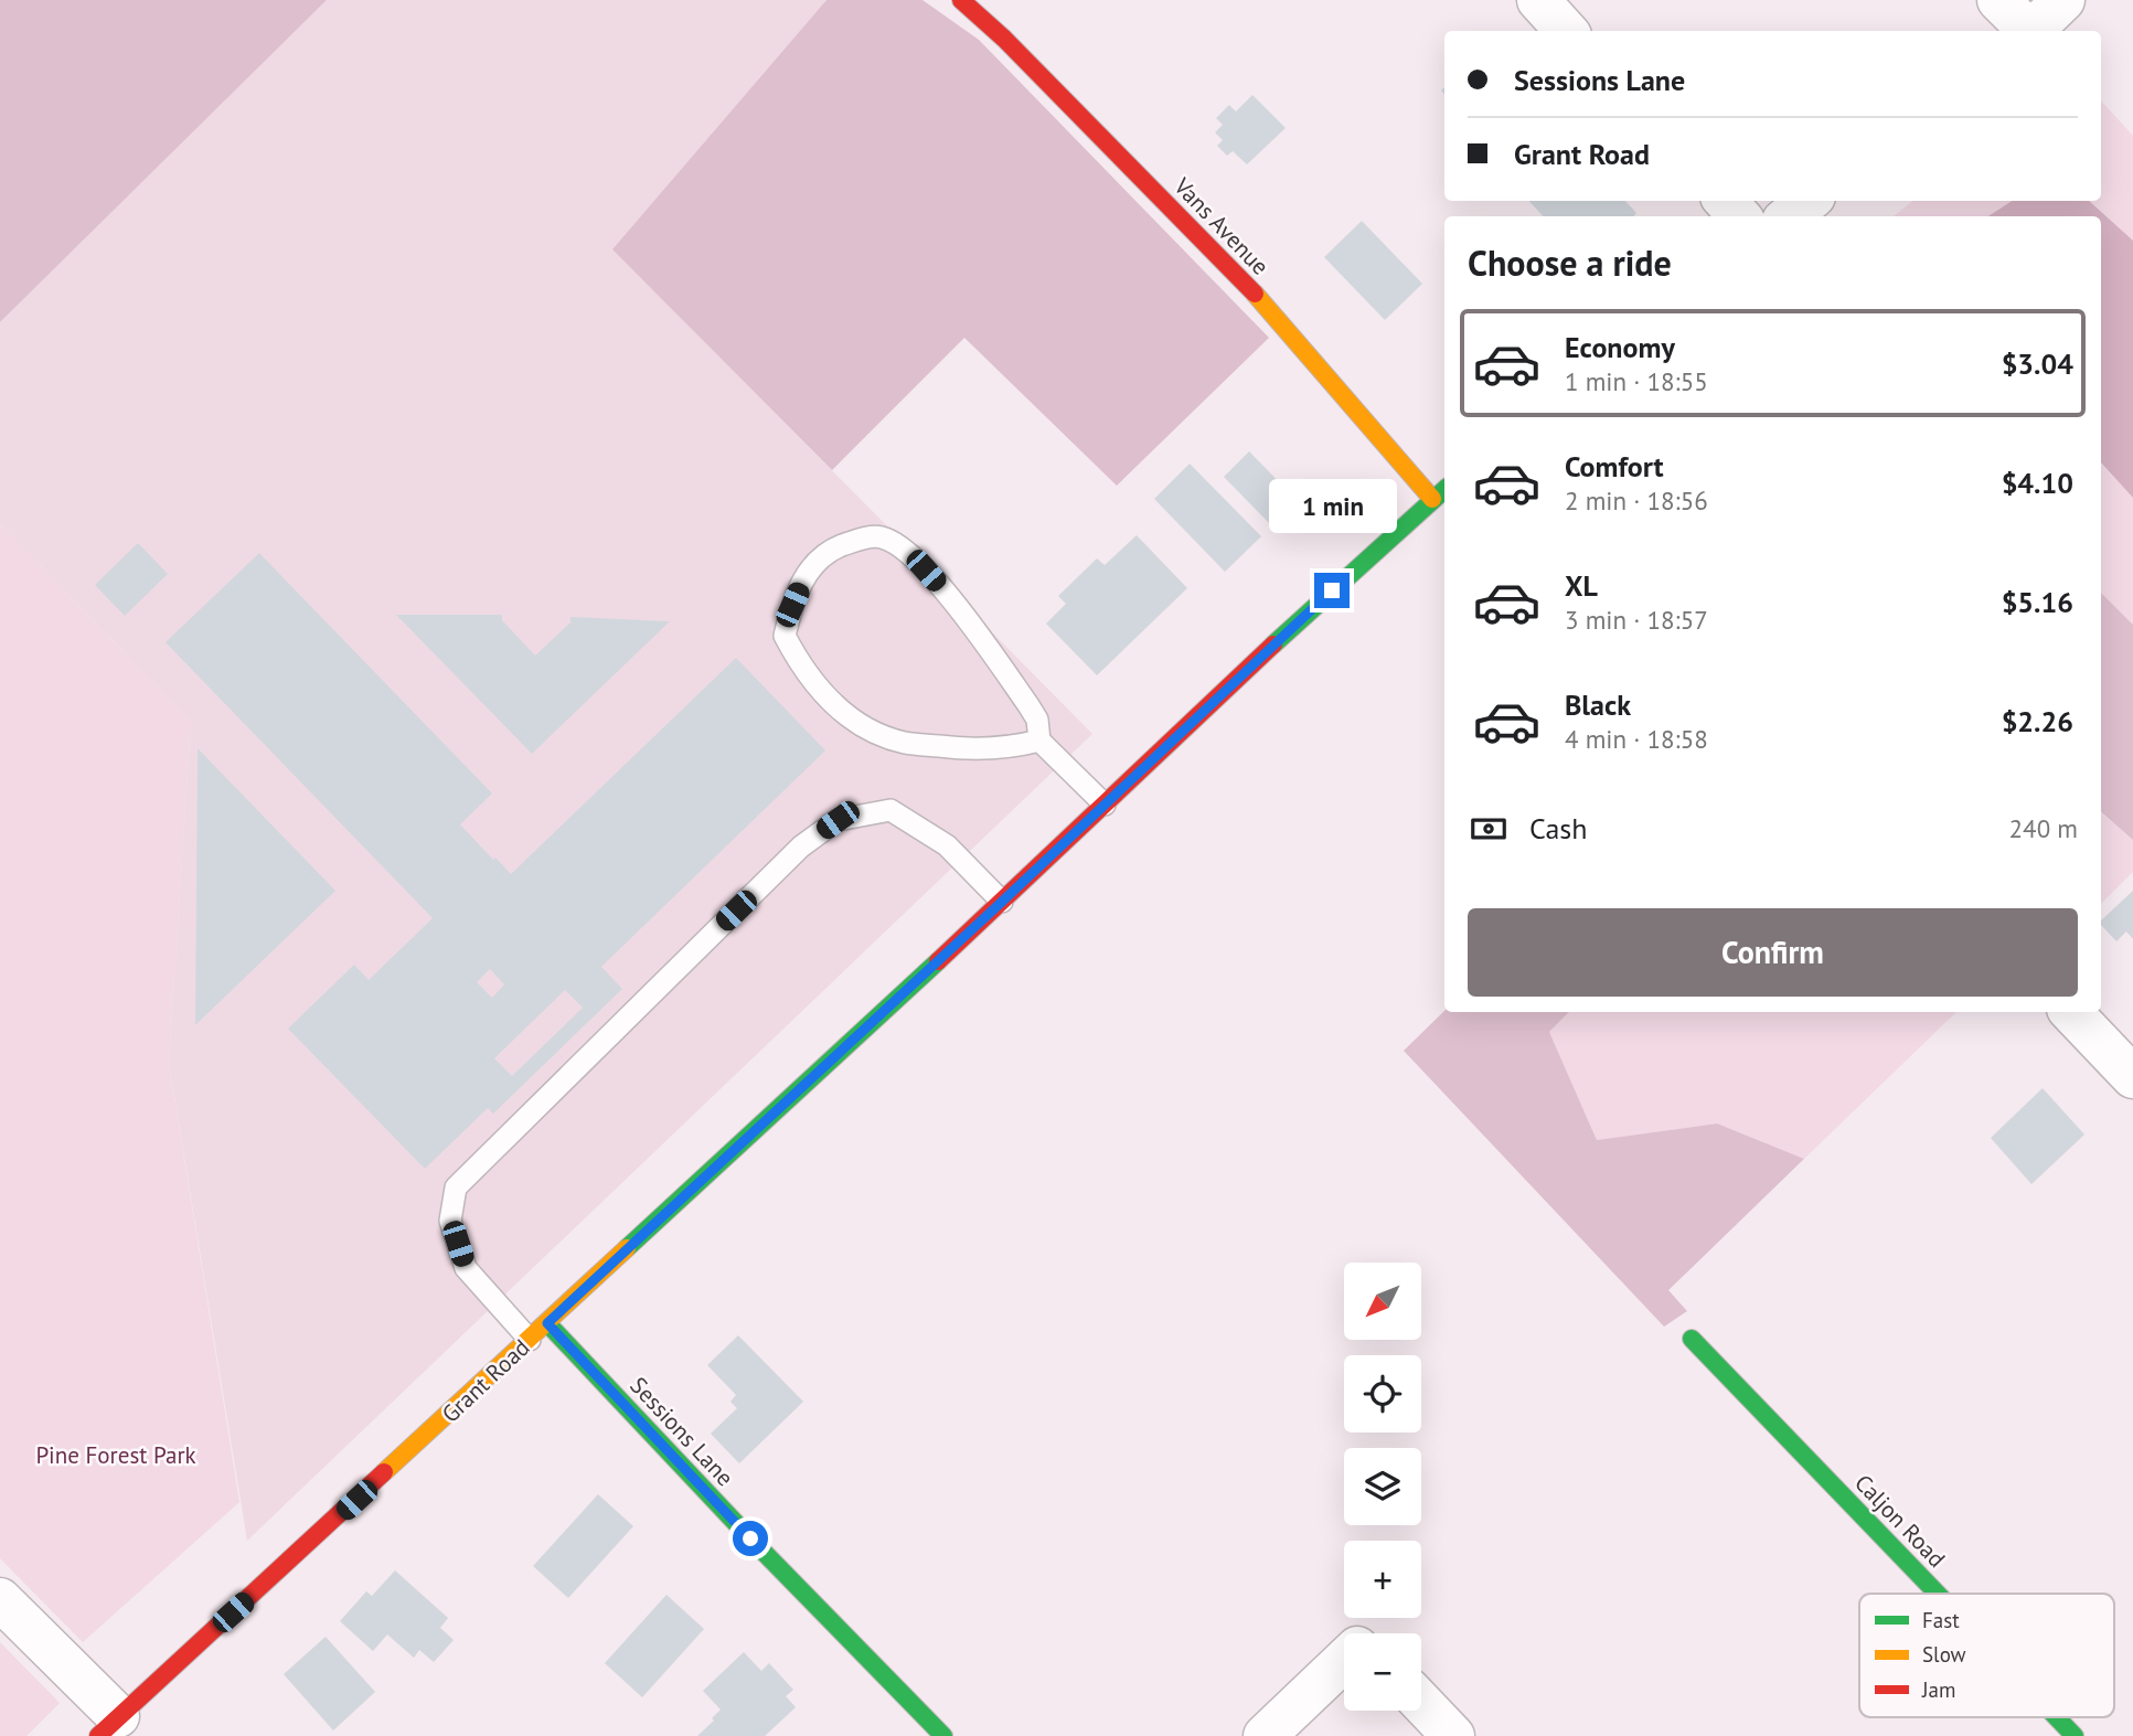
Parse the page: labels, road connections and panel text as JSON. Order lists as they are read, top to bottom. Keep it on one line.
{"streets":{"street":["Vans Avenue","Grant Road","Sessions Lane","Caljon Road"]},"crossings":[["Vans Avenue","Grant Road"],["Grant Road","Sessions Lane"]],"parks":["Pine Forest Park"],"legend":["Fast","Slow","Jam"],"north":"bottom left","page":{"banner":["Sessions Lane","Grant Road"],"heading":"Choose a ride","list":[{"name":"Economy","note":"1 min · 18:55","value":"$3.04"},{"name":"Comfort","note":"2 min · 18:56","value":"$4.10"},{"name":"XL","note":"3 min · 18:57","value":"$5.16"},{"name":"Black","note":"4 min · 18:58","value":"$2.26"}],"bubble":"1 min","pay":["Cash","240 m"],"buttons":"Confirm","map_buttons":["+","−"]}}
